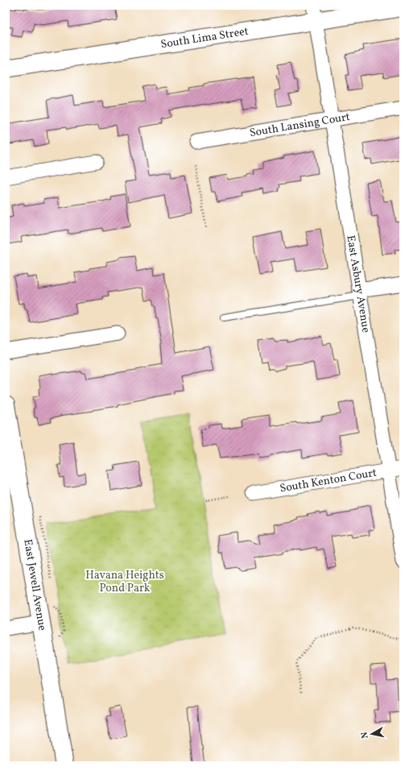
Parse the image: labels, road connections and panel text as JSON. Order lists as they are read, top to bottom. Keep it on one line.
{"streets":{"street":["South Lima Street","South Lansing Court","East Asbury Avenue","South Kenton Court","East Jewell Avenue"]},"crossings":[["South Lima Street","East Asbury Avenue"],["South Lansing Court","East Asbury Avenue"],["East Asbury Avenue","South Kenton Court"]],"parks":["Havana Heights Pond Park"],"north":"left"}
